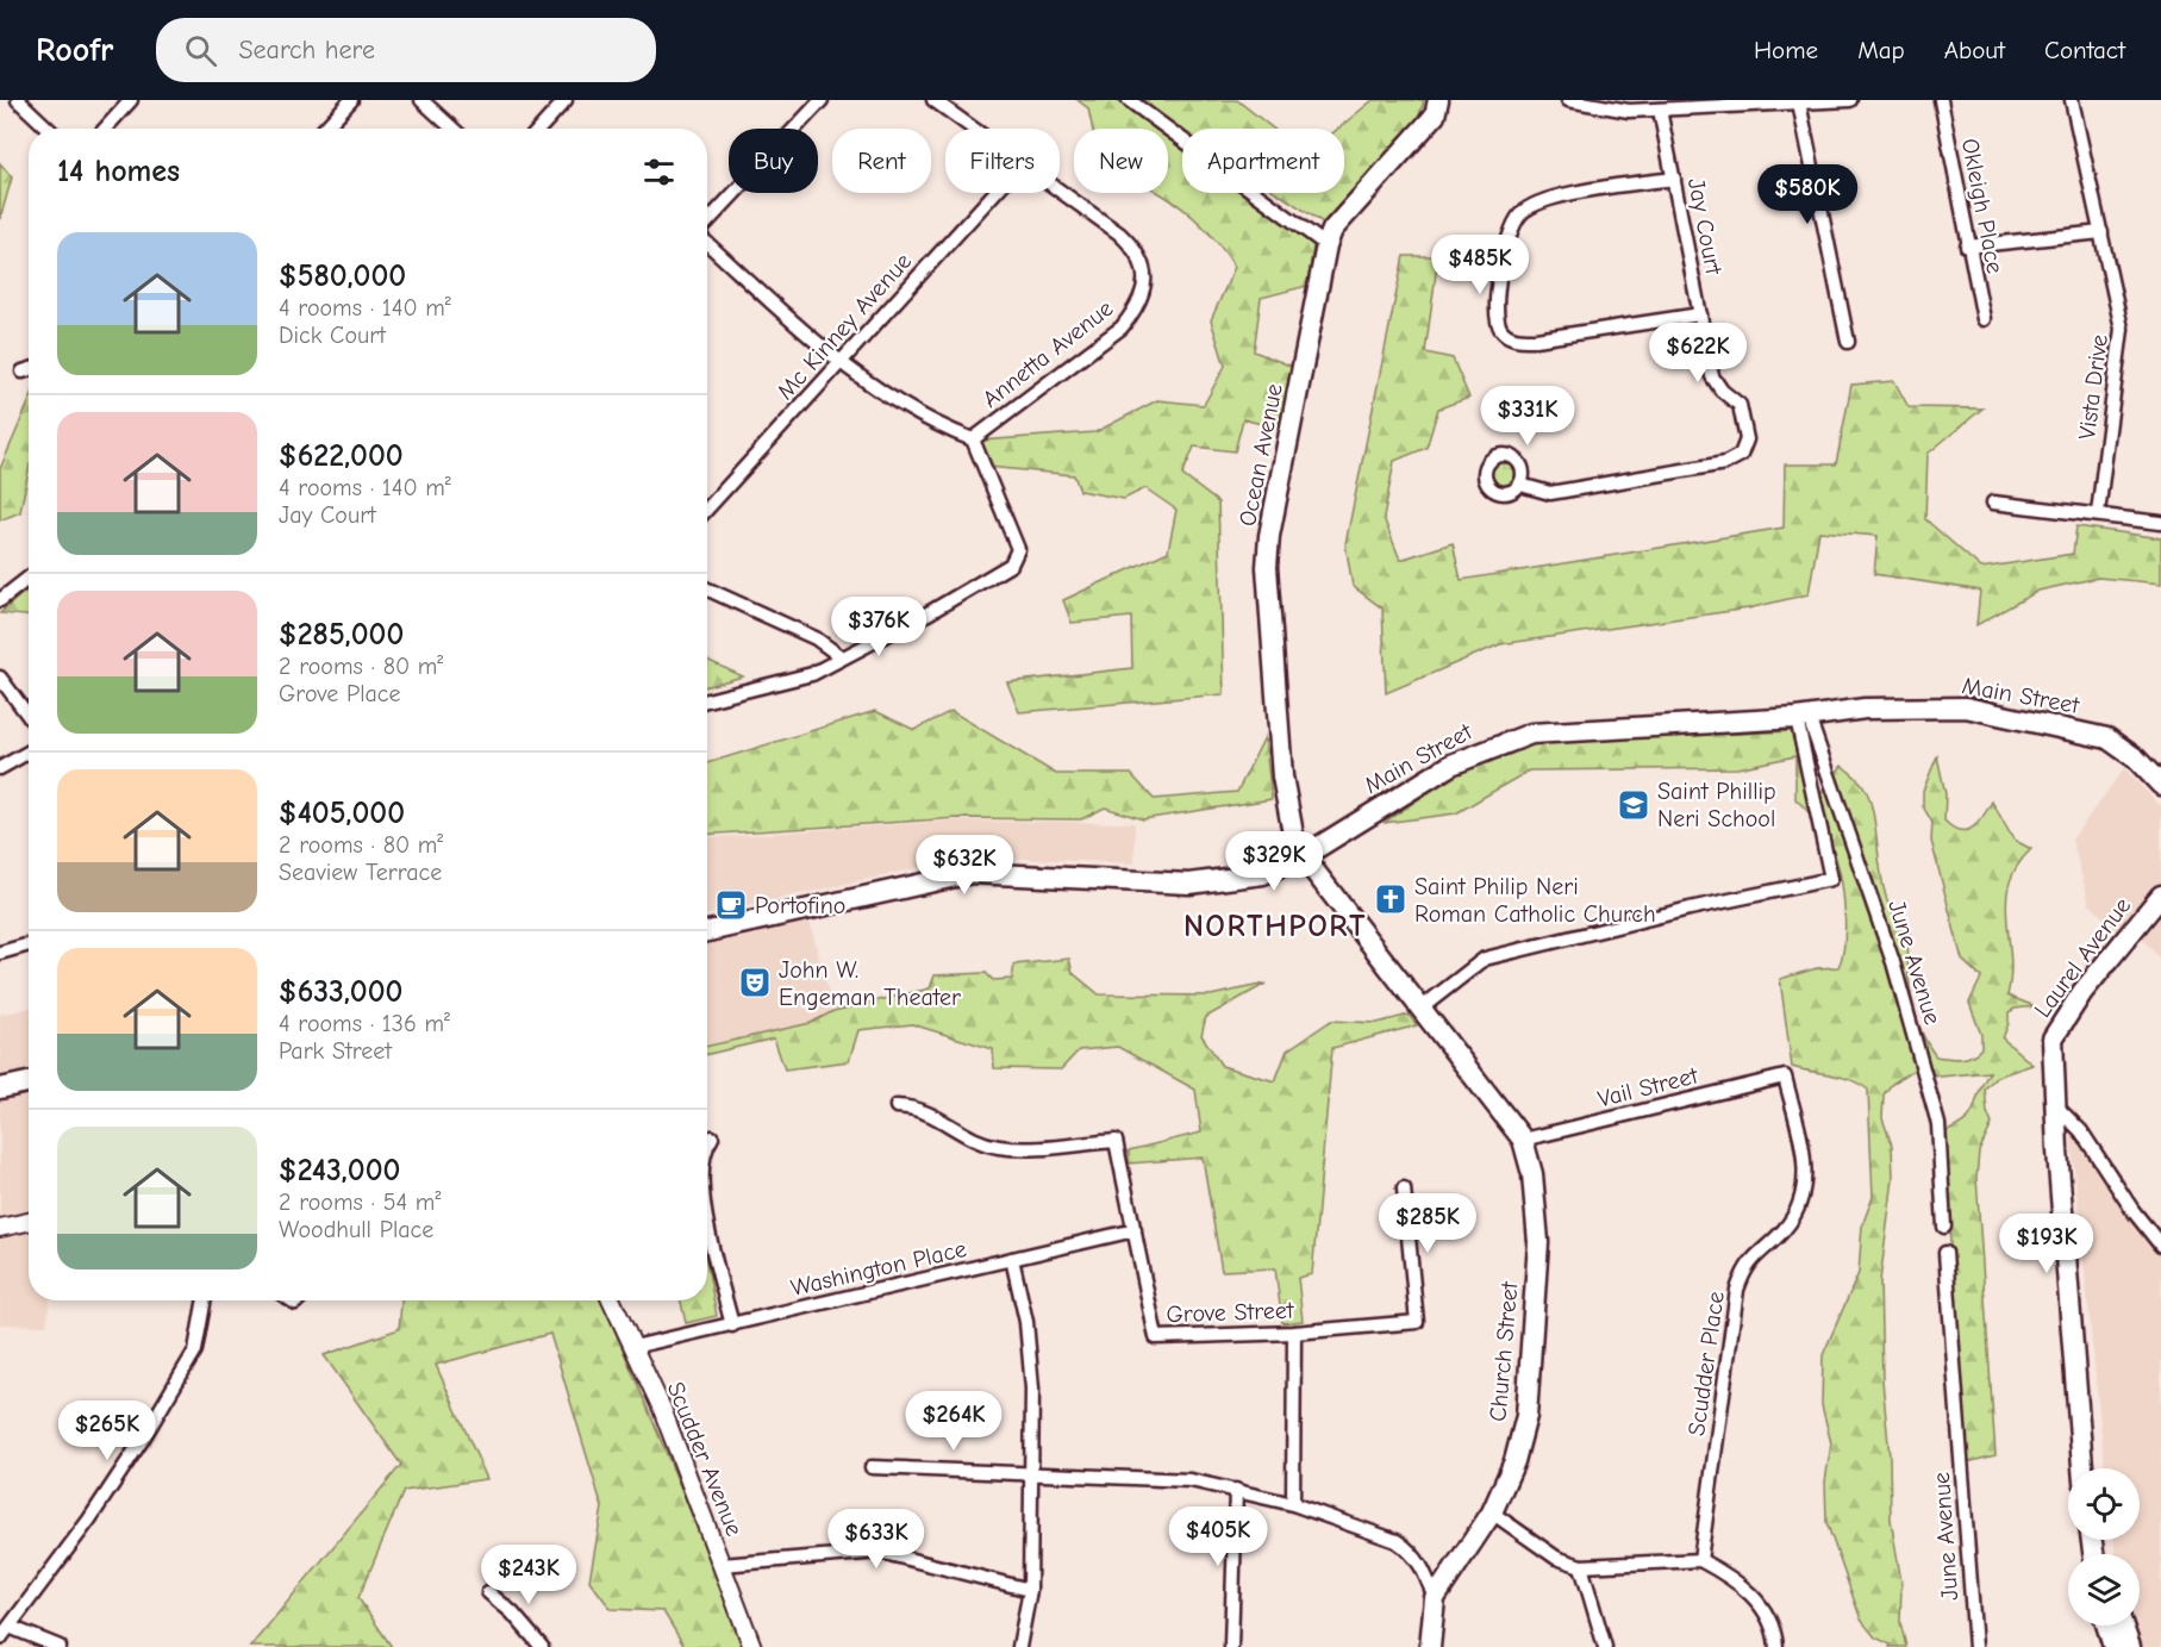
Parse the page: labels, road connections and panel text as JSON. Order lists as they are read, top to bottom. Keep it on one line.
{"streets":{"main road":["Ocean Avenue","Main Street","Laurel Avenue","Church Street"],"street":["Okleigh Place","Jay Court","Mc Kinney Avenue","Annetta Avenue","Vista Drive","June Avenue","Vail Street","Washington Place","Grove Street","Scudder Place","Scudder Avenue"]},"crossings":[["Ocean Avenue","Main Street"],["Ocean Avenue","Church Street"],["Main Street","June Avenue"],["Main Street","Church Street"],["Vail Street","Church Street"],["Vail Street","Scudder Place"],["Washington Place","Grove Street"],["Washington Place","Scudder Avenue"]],"districts":["NORTHPORT"],"places":{"school or university":["Saint Phillip Neri School"],"church":["Saint Philip Neri Roman Catholic Church"],"cafe":["Portofino"],"theatre":["John W. Engeman Theater"]},"page":{"header":"Roofr","search":"Search here","nav":["Home","Map","About","Contact"],"chip":["Buy","Rent","Filters","New","Apartment"],"heading":"14 homes","price":["$580K","$485K","$622K","$331K","$376K","$329K","$632K","$285K","$193K","$264K","$265K","$405K","$633K","$243K"],"list":[{"name":"$580,000","note":"4 rooms · 140 m² · Dick Court"},{"name":"$622,000","note":"4 rooms · 140 m² · Jay Court"},{"name":"$285,000","note":"2 rooms · 80 m² · Grove Place"},{"name":"$405,000","note":"2 rooms · 80 m² · Seaview Terrace"},{"name":"$633,000","note":"4 rooms · 136 m² · Park Street"},{"name":"$243,000","note":"2 rooms · 54 m² · Woodhull Place"}]}}
